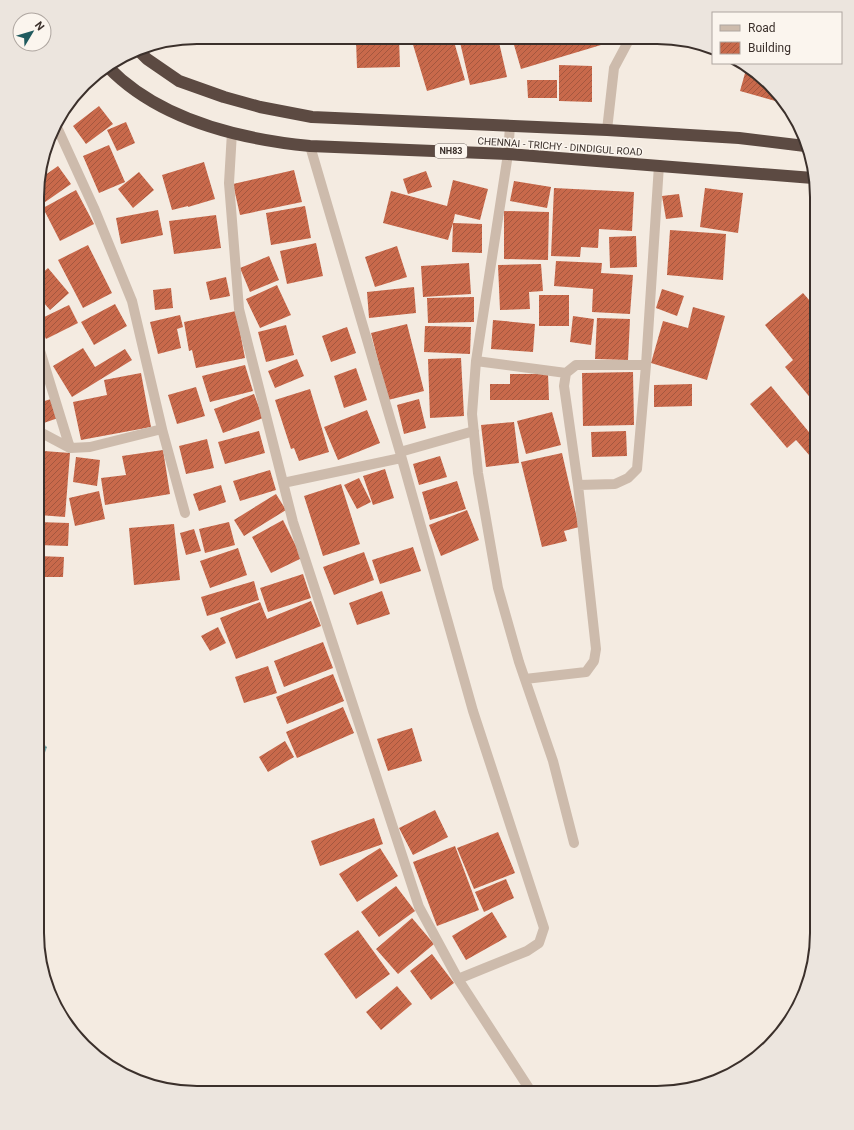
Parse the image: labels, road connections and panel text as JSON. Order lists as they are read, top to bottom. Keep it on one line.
{"streets":{"highway":["CHENNAI - TRICHY - DINDIGUL ROAD","NH83"]},"legend":["Road","Building"],"north":"top right"}
